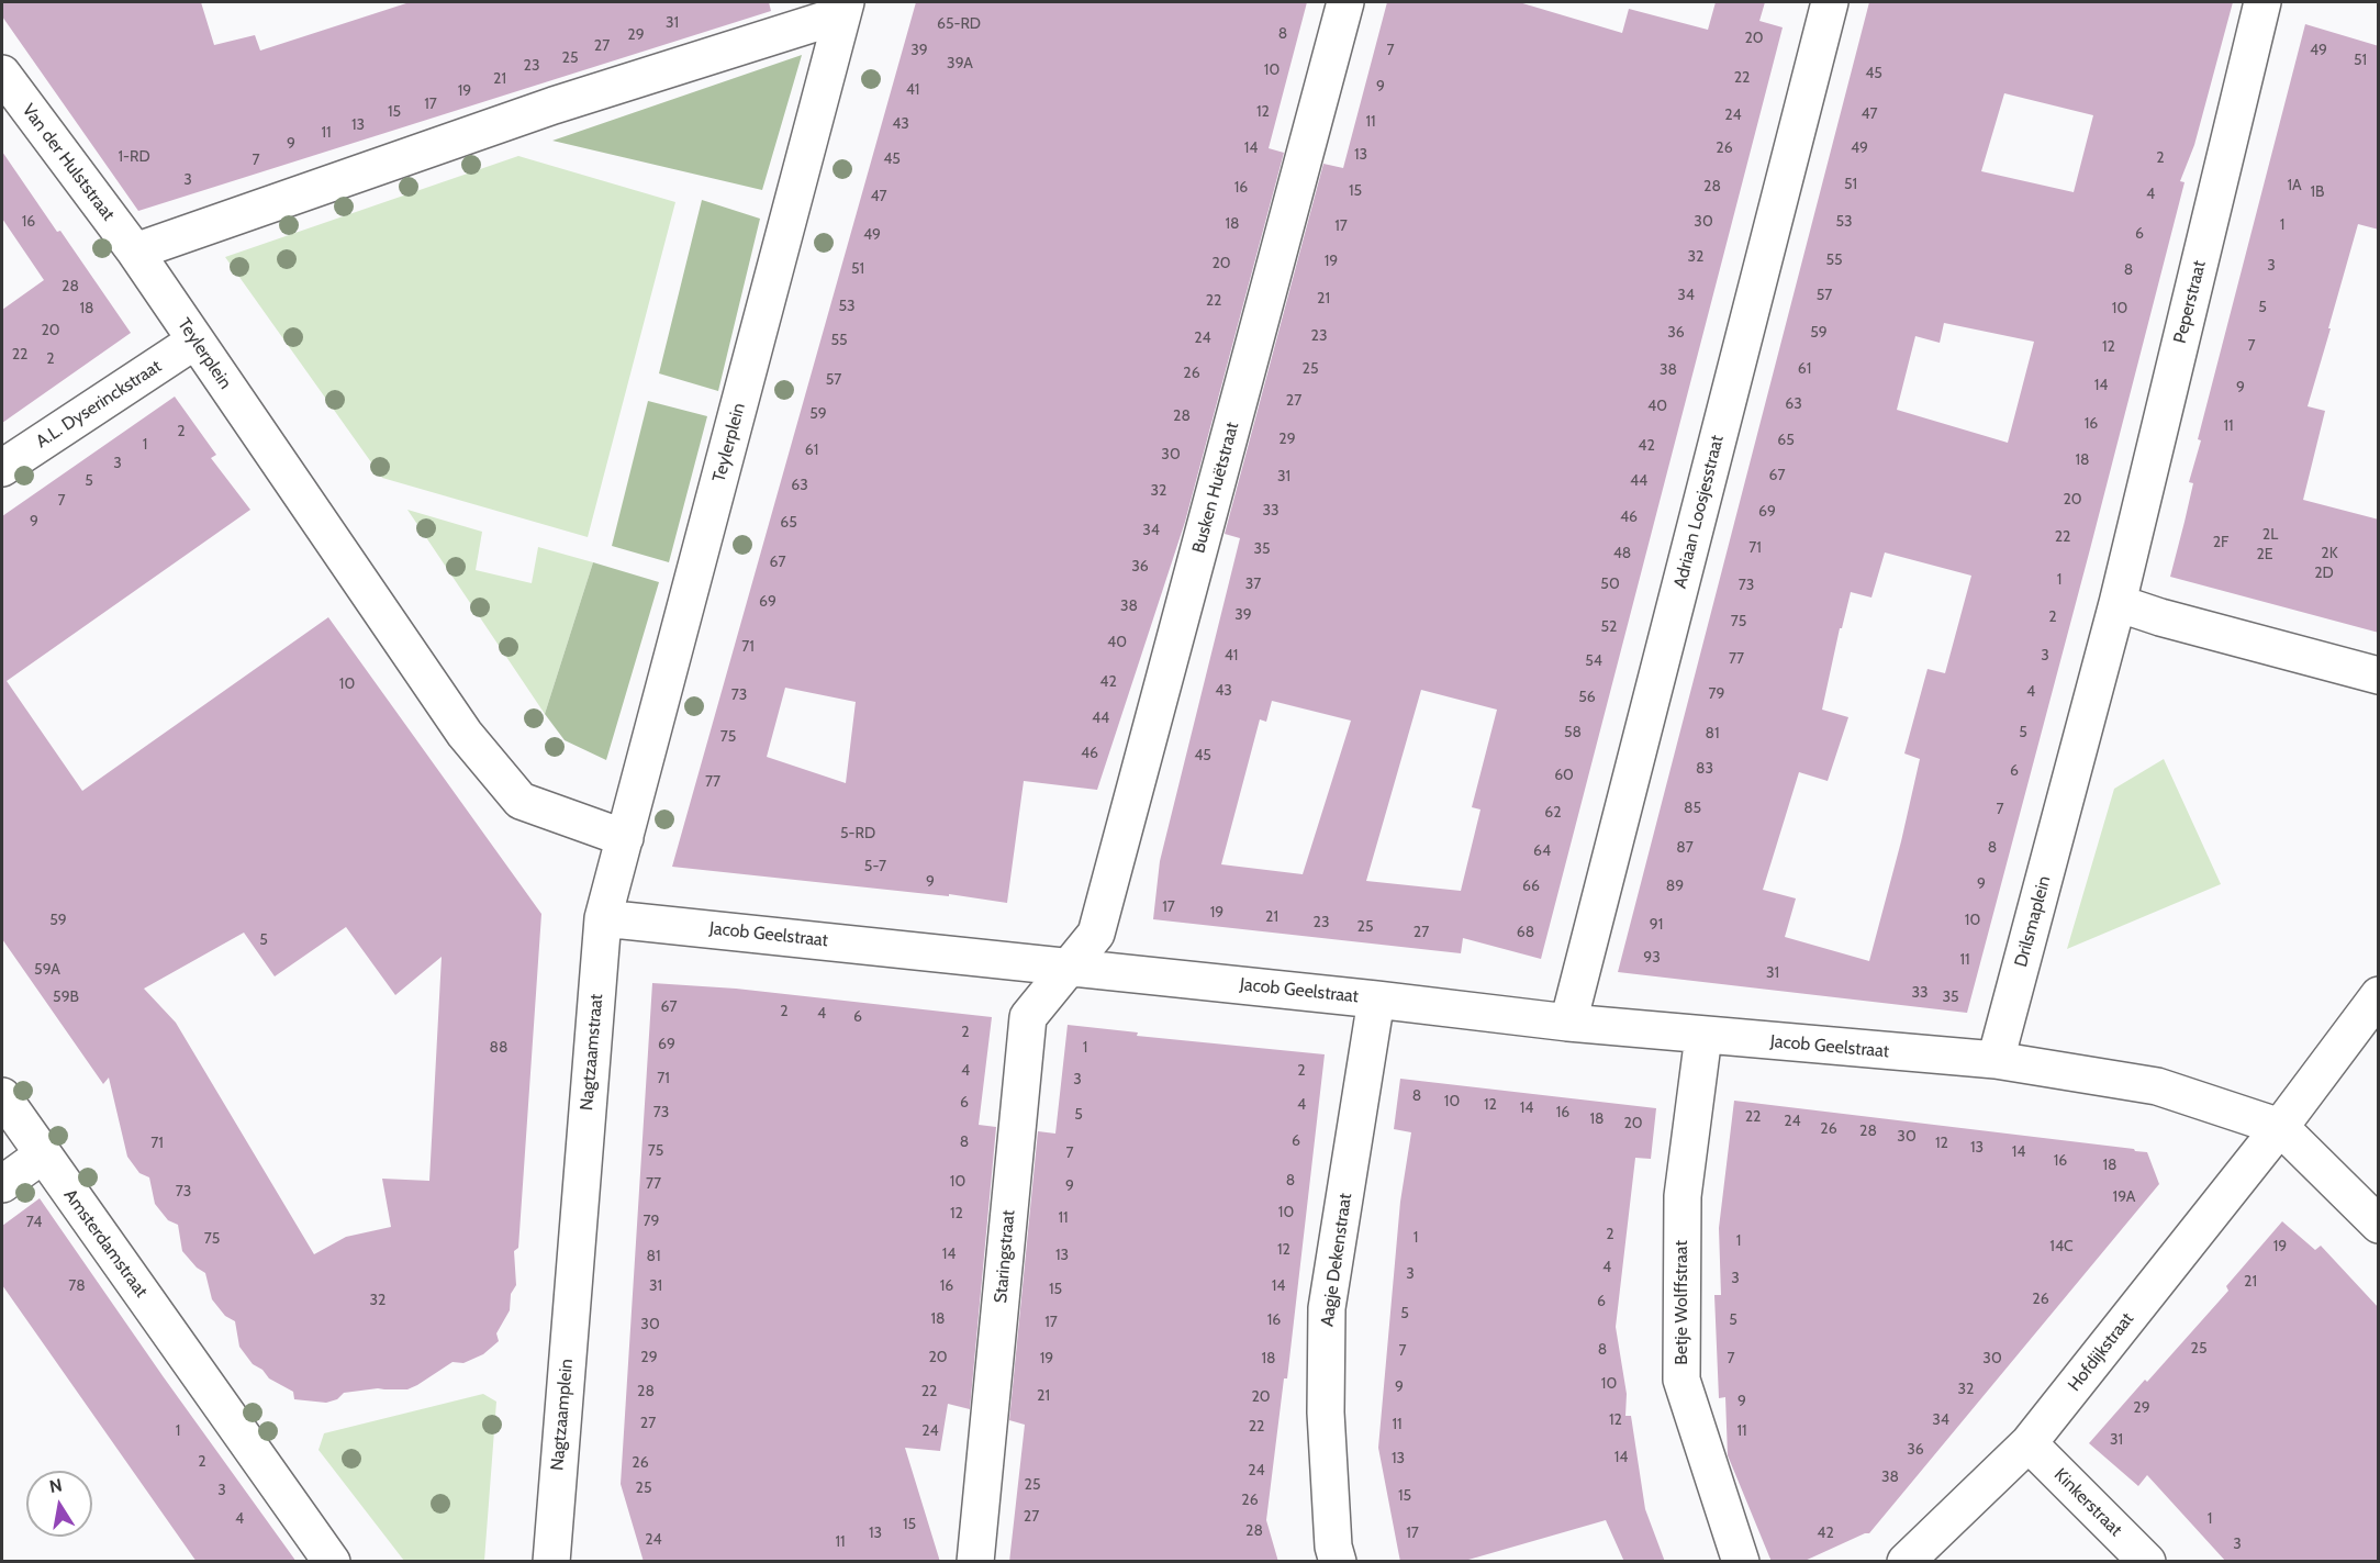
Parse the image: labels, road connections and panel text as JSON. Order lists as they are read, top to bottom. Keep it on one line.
{"streets":{"street":["Van der Hulststraat","Peperstraat","Teylerplein","A.L. Dyserinckstraat","Busken Huëtstraat","Adriaan Loosjesstraat","Drilsmaplein","Jacob Geelstraat","Nagtzaamstraat","Amsterdamstraat","Staringstraat","Aagje Dekenstraat","Betje Wolffstraat","Hofdijkstraat","Nagtzaamplein","Kinkerstraat"]},"crossings":[["Van der Hulststraat","Teylerplein"],["Peperstraat","Drilsmaplein"],["Teylerplein","A.L. Dyserinckstraat"],["Teylerplein","Nagtzaamstraat"],["Busken Huëtstraat","Jacob Geelstraat"],["Busken Huëtstraat","Staringstraat"],["Adriaan Loosjesstraat","Jacob Geelstraat"],["Drilsmaplein","Jacob Geelstraat"],["Jacob Geelstraat","Nagtzaamstraat"],["Jacob Geelstraat","Staringstraat"],["Jacob Geelstraat","Aagje Dekenstraat"],["Jacob Geelstraat","Betje Wolffstraat"],["Nagtzaamstraat","Nagtzaamplein"],["Hofdijkstraat","Kinkerstraat"]],"house_numbers":["31","65-RD","8","29","20","27","39","7","49","25","51","39A","23","10","45","22","21","9","41","19","17","15","12","47","24","11","43","13","11","9","14","26","49","13","1-RD","2","45","7","3","51","1A","28","16","15","1B","4","47","16","30","53","18","1","17","6","49","32","55","19","20","3","51","8","28","34","57","21","22","53","5","18","10","20","36","59","23","24","55","7","12","22","2","25","61","38","26","57","14","9","27","63","40","59","28","16","11","2","29","65","1","42","61","30","18","3","67","31","5","44","63","32","20","7","33","69","46","9","65","34","2L","22","2F","71","35","48","2K","2E","67","36","2D","1","37","50","73","69","38","39","2","75","52","40","71","41","3","77","54","42","10","43","4","79","73","56","44","58","5","81","75","46","45","83","6","60","77","85","7","62","5-RD","87","8","64","5-7","9","9","66","89","17","19","21","59","10","23","91","25","27","68","5","93","11","59A","31","33","59B","35","67","2","4","6","2","69","88","1","4","2","71","3","8","10","6","4","12","14","73","16","5","22","18","24","20","26","28","30","6","8","71","12","13","75","14","7","16","18","8","10","77","9","73","19A","10","12","11","79","74","2","1","75","1","14C","19","12","14","13","81","4","3","3","21","78","31","16","14","15","26","32","6","5","18","16","5","17","30","25","8","7","29","20","19","18","7","30","10","9","32","28","22","21","20","9","29","12","34","27","11","22","1","24","11","31","36","14","13","2","26","24","38","25","25","3","15","26","27","4","1","15","28","13","17","42","24","11","3"],"north":"top"}
